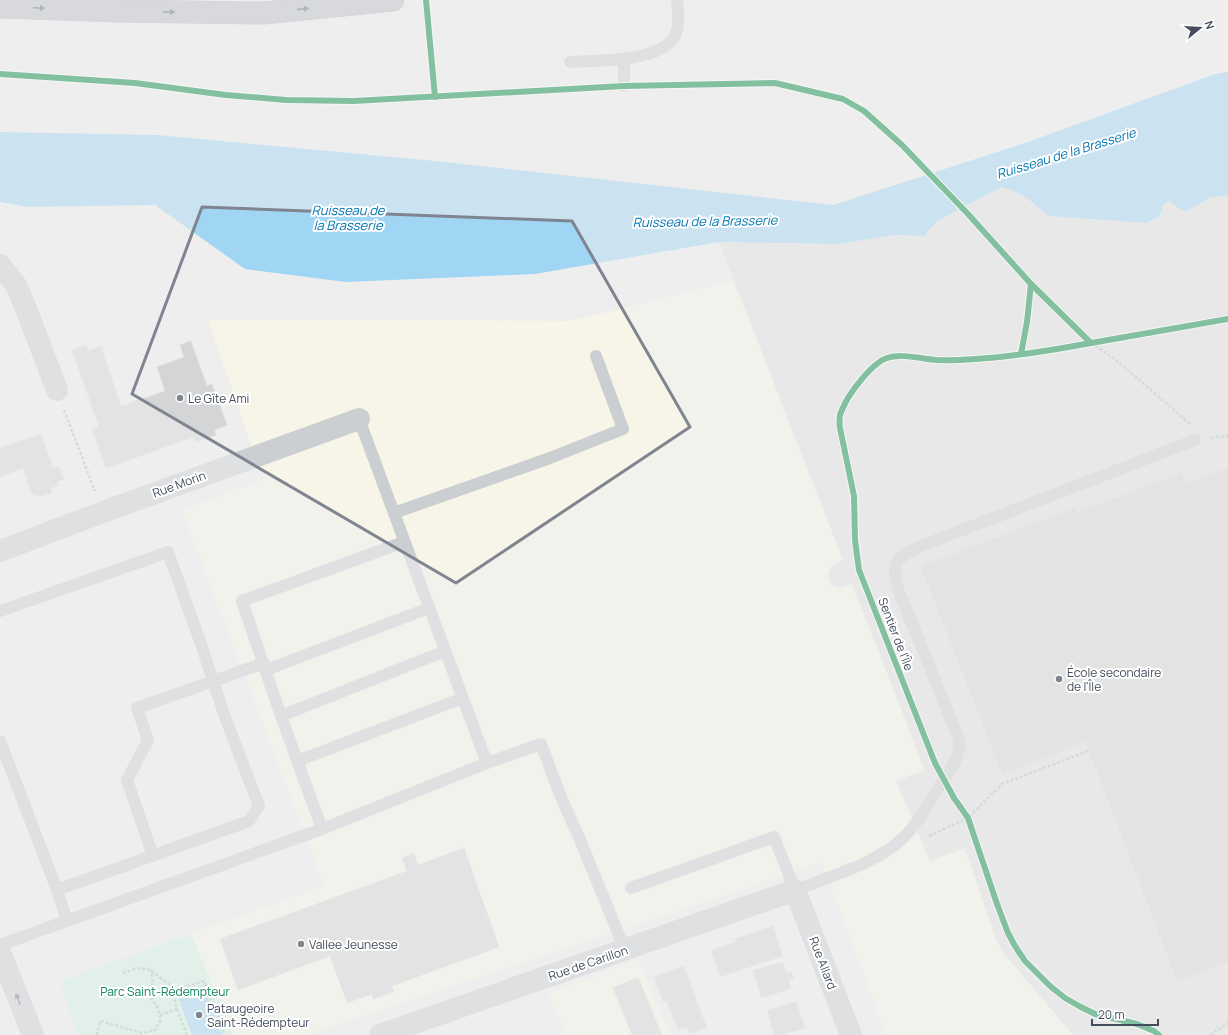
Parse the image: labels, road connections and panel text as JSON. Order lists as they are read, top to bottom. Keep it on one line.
{"streets":{"street":["Rue Morin","Rue de Carillon","Rue Allard"],"cycle path":["Sentier de l'Île"]},"crossings":[["Rue de Carillon","Rue Allard"]],"water":["Ruisseau de la Brasserie"],"parks":["Parc Saint-Rédempteur"],"places":["Le Gîte Ami","École secondaire de l'Île","Vallee Jeunesse","Pataugeoire Saint-Rédempteur"],"scale_bar":"20 m","north":"right"}
